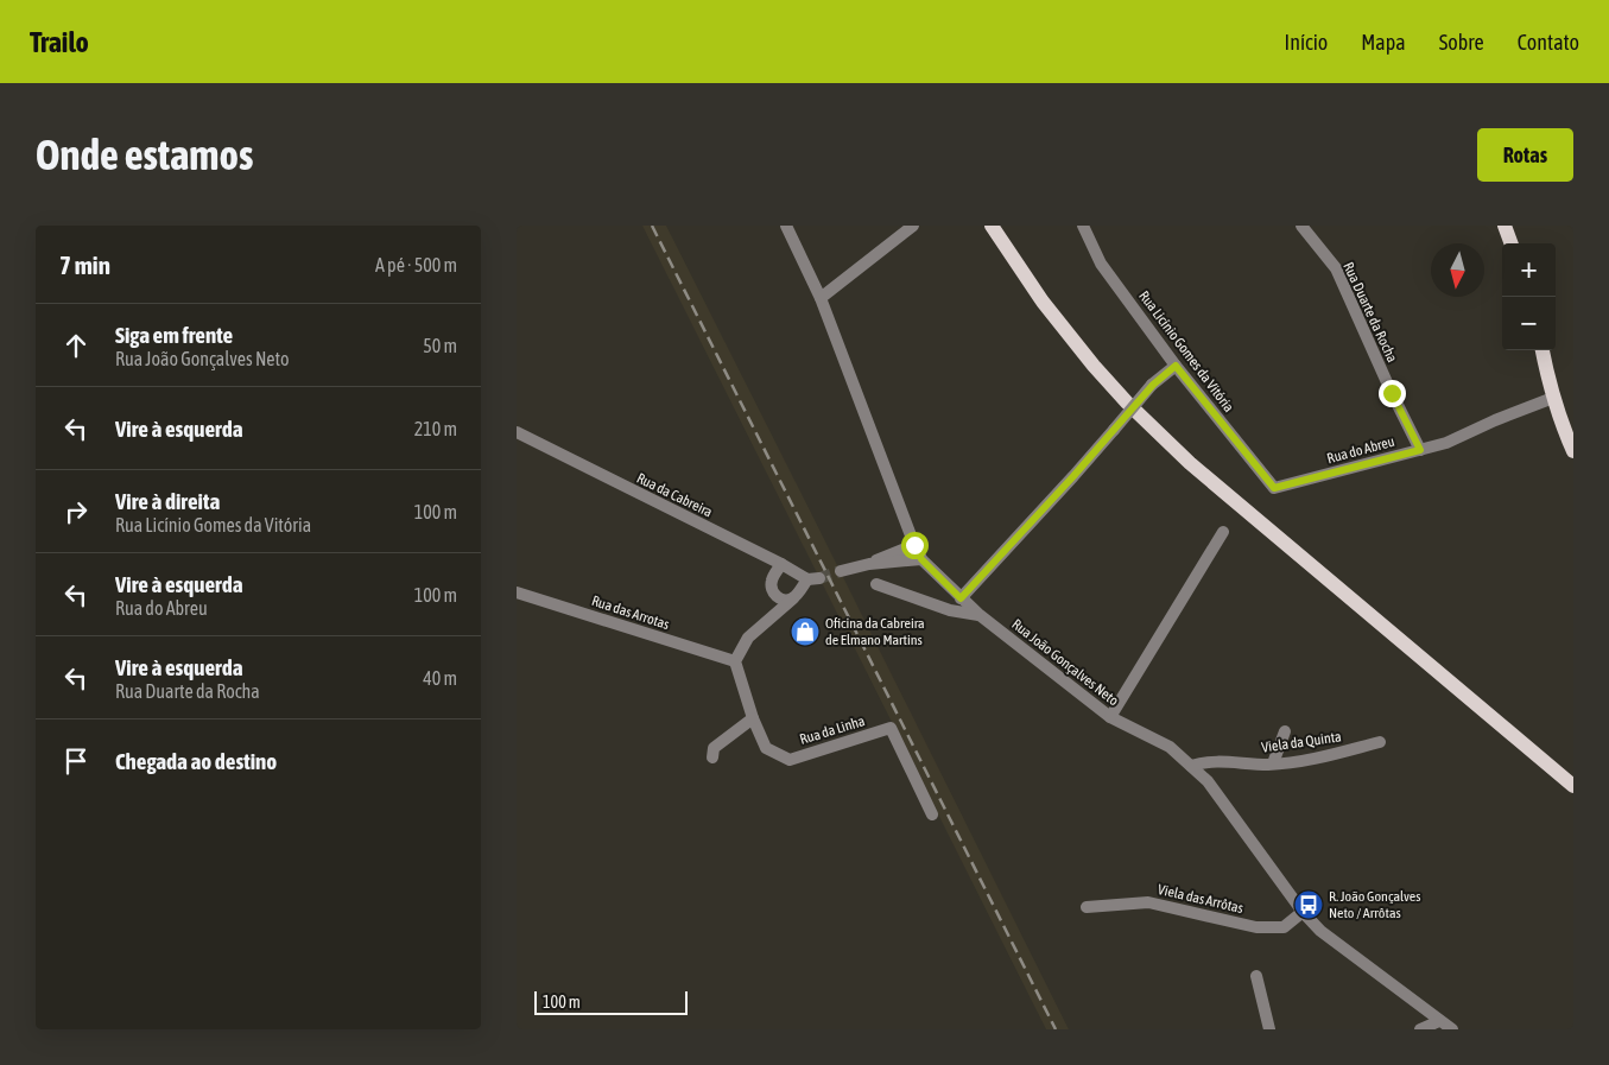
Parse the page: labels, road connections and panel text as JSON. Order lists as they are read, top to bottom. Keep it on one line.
{"streets":{"street":["Rua Duarte da Rocha","Rua Licínio Gomes da Vitória","Rua do Abreu","Rua da Cabreira","Rua das Arrotas","Rua João Gonçalves Neto","Rua da Linha","Viela da Quinta","Viela das Arrôtas"]},"crossings":[["Rua Duarte da Rocha","Rua do Abreu"],["Rua Licínio Gomes da Vitória","Rua do Abreu"],["Rua das Arrotas","Rua da Linha"],["Rua João Gonçalves Neto","Viela da Quinta"],["Rua João Gonçalves Neto","Viela das Arrôtas"]],"places":{"shop":["Oficina da Cabreira de Elmano Martins"],"bus stop":["R. João Gonçalves Neto / Arrôtas"]},"scale_bar":"100 m","north":"bottom","page":{"header":"Trailo","nav":["Início","Mapa","Sobre","Contato"],"buttons":"Rotas","title":"Onde estamos","heading":["7 min","A pé · 500 m"],"map_buttons":["+","−"],"list":[["Siga em frente","Rua João Gonçalves Neto","50 m"],["Vire à esquerda","210 m"],["Vire à direita","Rua Licínio Gomes da Vitória","100 m"],["Vire à esquerda","Rua do Abreu","100 m"],["Vire à esquerda","Rua Duarte da Rocha","40 m"],"Chegada ao destino"],"scale":"100 m"}}
